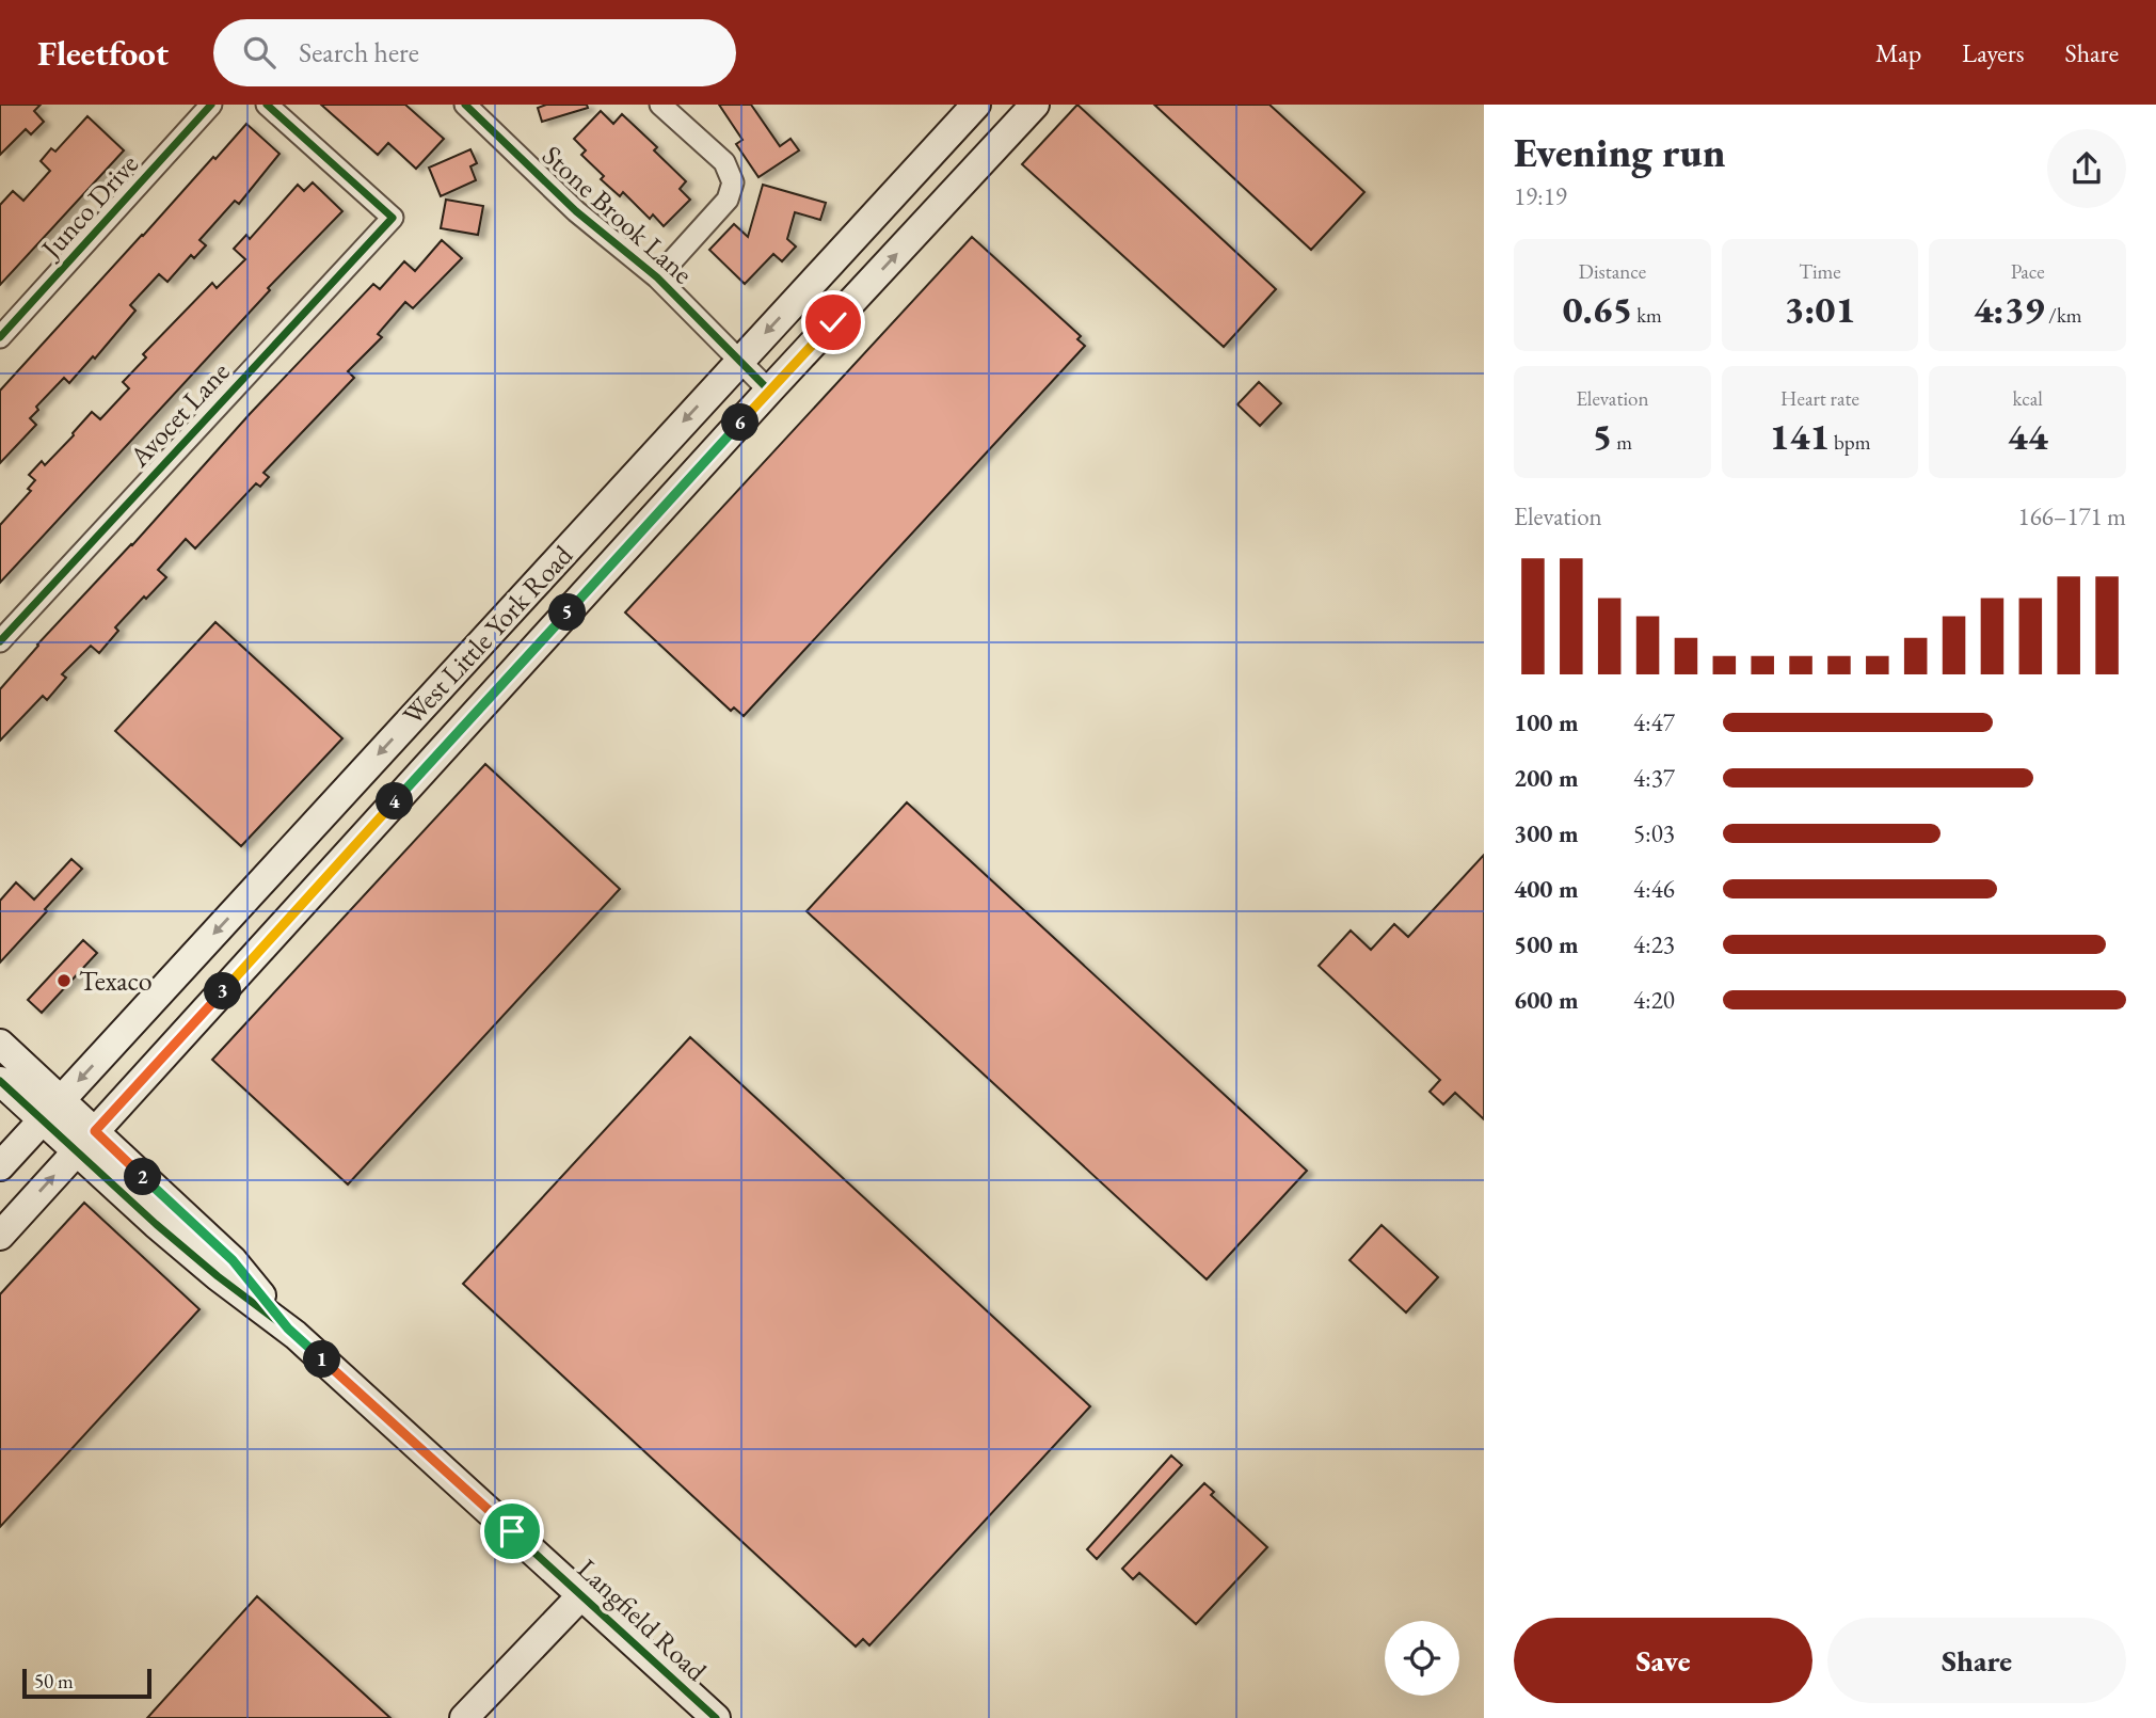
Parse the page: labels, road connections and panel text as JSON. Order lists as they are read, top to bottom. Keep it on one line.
{"streets":{"main road":["West Little York Road","Langfield Road"],"street":["Junco Drive","Stone Brook Lane","Avocet Lane"]},"crossings":[["Stone Brook Lane","West Little York Road"],["West Little York Road","Langfield Road"]],"places":["Texaco"],"scale_bar":"50 m","page":{"header":"Fleetfoot","search":"Search here","nav":["Map","Layers","Share"],"heading":["Evening run","19:19"],"stats":[["Distance","0.65 km"],["Time","3:01"],["Pace","4:39 /km"],["Elevation","5 m"],["Heart rate","141 bpm"],["kcal","44"]],"pins":["6","5","4","3","2","1"],"chart":["Elevation","166–171 m"],"list":[{"name":"100 m","note":"4:47"},{"name":"200 m","note":"4:37"},{"name":"300 m","note":"5:03"},{"name":"400 m","note":"4:46"},{"name":"500 m","note":"4:23"},{"name":"600 m","note":"4:20"}],"buttons":["Save","Share"],"scale":"50 m"}}
